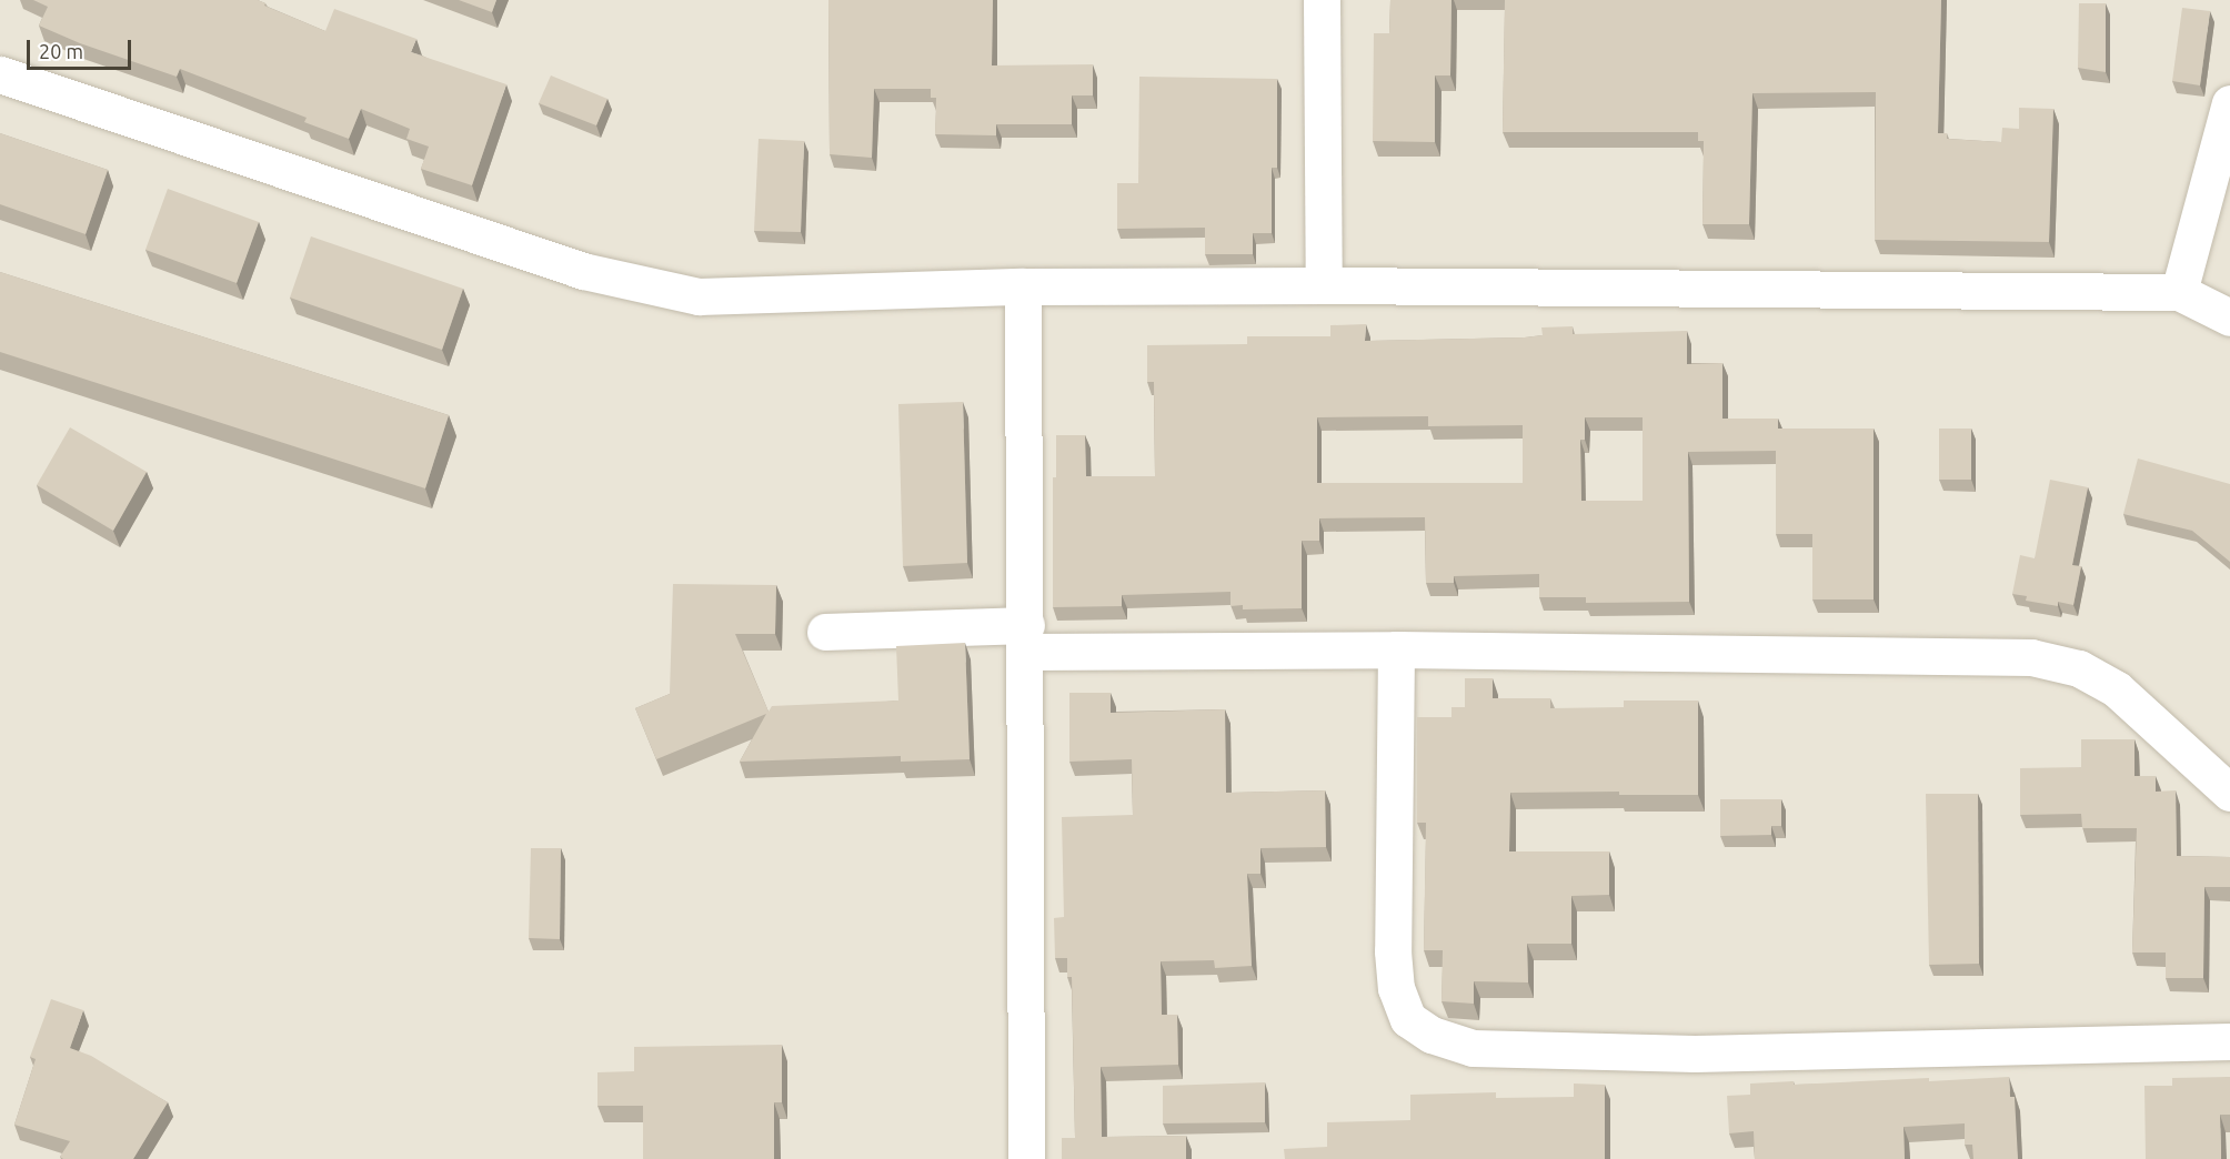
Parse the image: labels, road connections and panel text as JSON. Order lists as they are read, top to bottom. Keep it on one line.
{"scale_bar":"20 m"}
